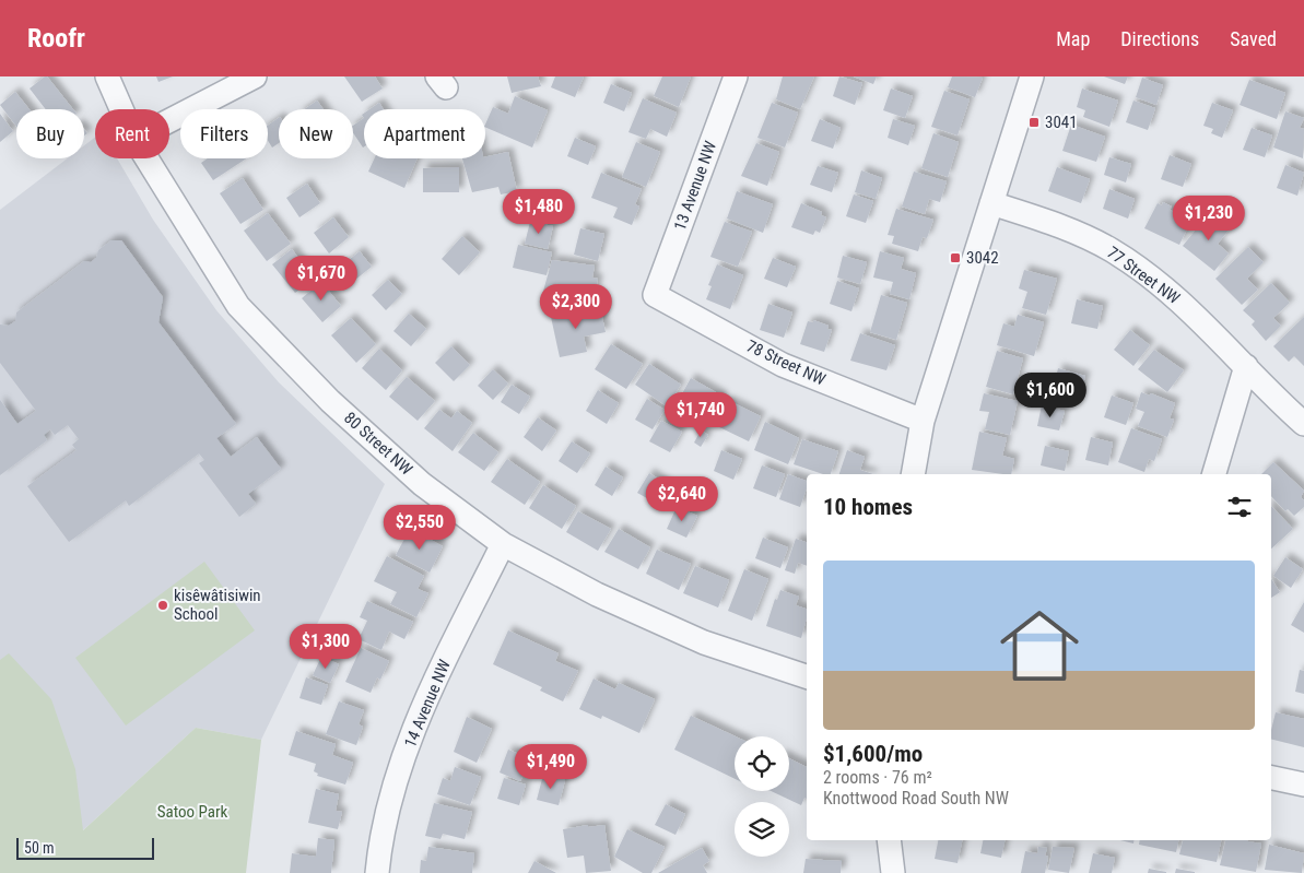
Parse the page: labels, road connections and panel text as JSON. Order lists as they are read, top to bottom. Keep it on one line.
{"streets":{"street":["13 Avenue NW","77 Street NW","78 Street NW","80 Street NW","14 Avenue NW"]},"crossings":[["13 Avenue NW","78 Street NW"],["80 Street NW","14 Avenue NW"]],"parks":["Satoo Park"],"places":{"transit":["3041","3042"],"other":["kisêwâtisiwin School"]},"scale_bar":"50 m","page":{"header":"Roofr","nav":["Map","Directions","Saved"],"chip":["Buy","Rent","Filters","New","Apartment"],"price":["$1,480","$1,230","$1,670","$2,300","$1,600","$1,740","$2,640","$2,550","$1,300","$1,490"],"heading":"10 homes","list":[{"name":"$1,600/mo","note":"2 rooms · 76 m² · Knottwood Road South NW"}],"scale":"50 m"}}
